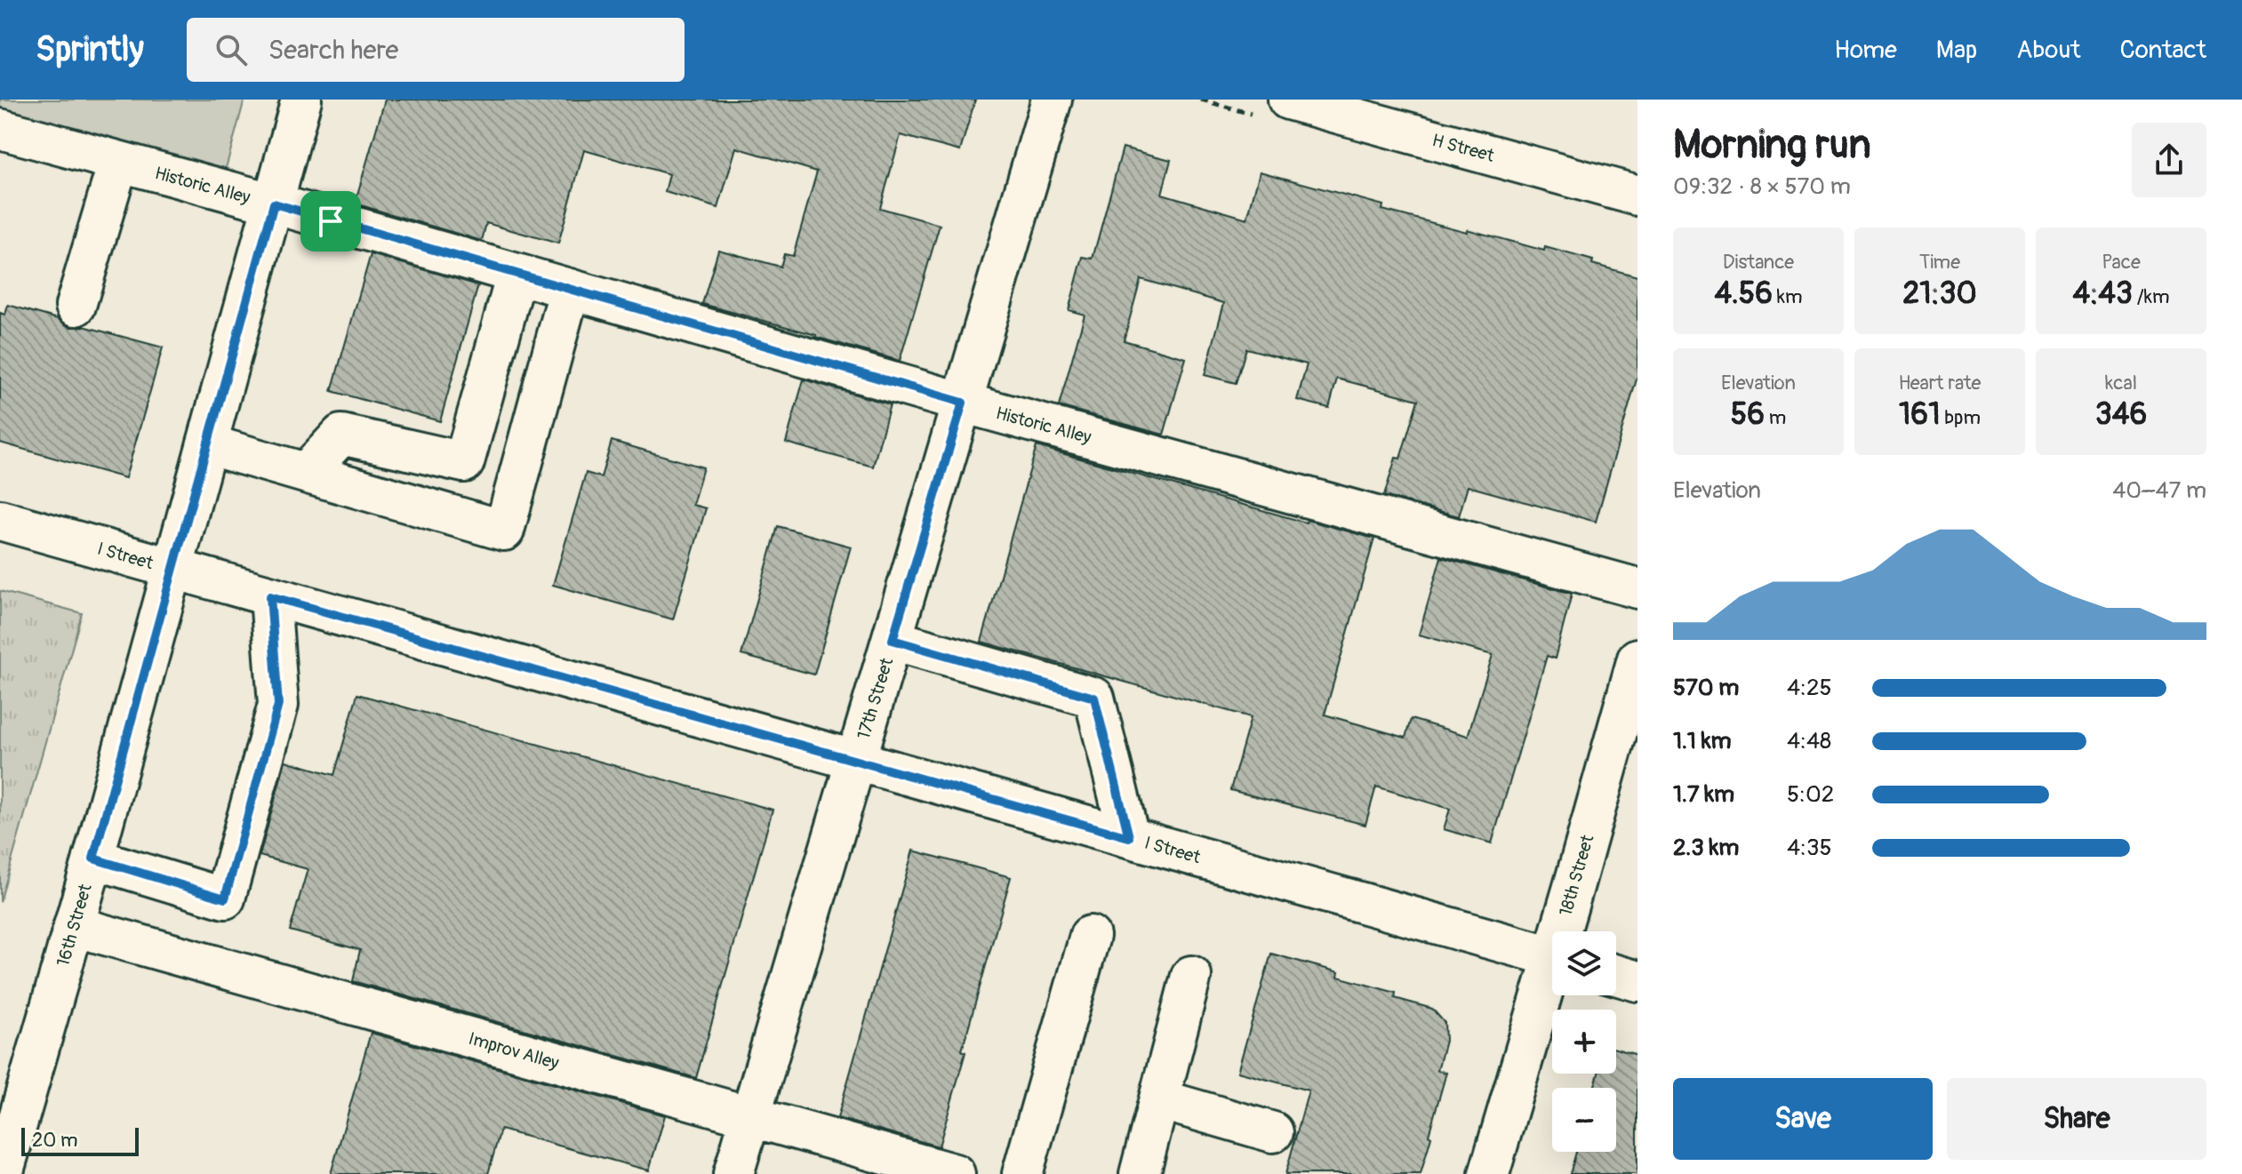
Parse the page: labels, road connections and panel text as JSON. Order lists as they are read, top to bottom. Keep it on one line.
{"streets":{"main road":["H Street","Historic Alley","I Street","17th Street","18th Street","16th Street","Improv Alley"]},"crossings":[["Historic Alley","17th Street"],["Historic Alley","16th Street"],["I Street","17th Street"],["I Street","16th Street"],["17th Street","Improv Alley"],["16th Street","Improv Alley"]],"scale_bar":"20 m","page":{"header":"Sprintly","search":"Search here","nav":["Home","Map","About","Contact"],"heading":["Morning run","09:32 · 8 × 570 m"],"stats":[["Distance","4.56 km"],["Time","21:30"],["Pace","4:43 /km"],["Elevation","56 m"],["Heart rate","161 bpm"],["kcal","346"]],"chart":["Elevation","40–47 m"],"list":[{"name":"570 m","note":"4:25"},{"name":"1.1 km","note":"4:48"},{"name":"1.7 km","note":"5:02"},{"name":"2.3 km","note":"4:35"}],"map_buttons":["+","−"],"buttons":["Save","Share"],"scale":"20 m"}}
